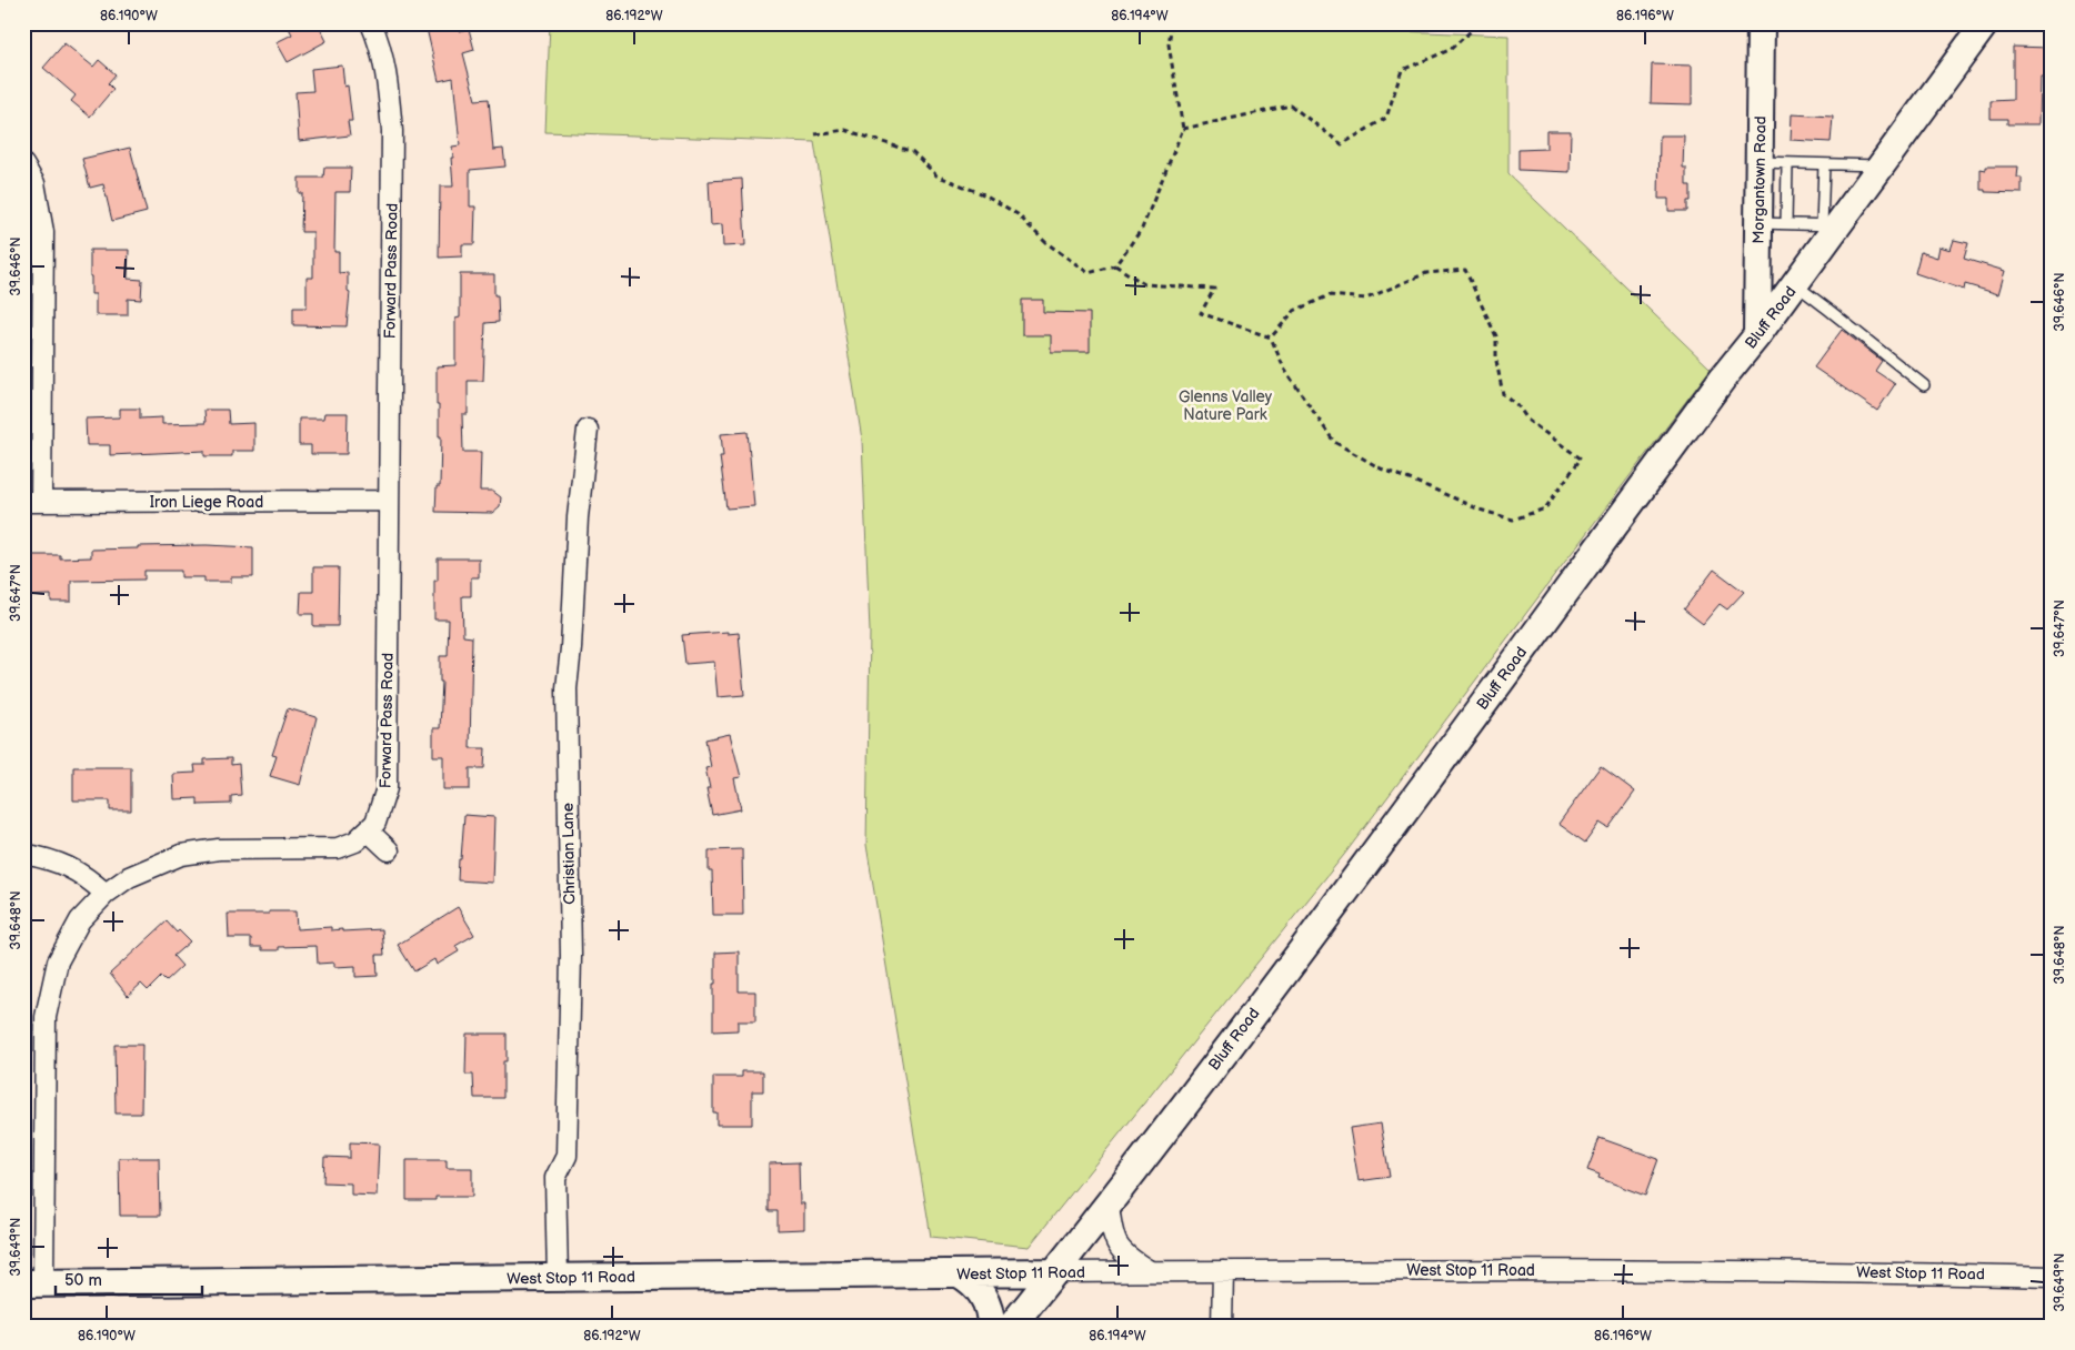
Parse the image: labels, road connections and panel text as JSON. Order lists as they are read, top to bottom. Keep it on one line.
{"streets":{"main road":["Morgantown Road","Bluff Road","West Stop 11 Road"],"street":["Forward Pass Road","Iron Liege Road","Christian Lane"]},"crossings":[["Morgantown Road","Bluff Road"],["Forward Pass Road","Iron Liege Road"],["Forward Pass Road","West Stop 11 Road"],["Bluff Road","West Stop 11 Road"],["Christian Lane","West Stop 11 Road"]],"parks":["Glenns Valley Nature Park"],"scale_bar":"50 m","coordinates":["86.190°W","86.192°W","86.194°W","86.196°W","39.646°N","39.647°N","39.648°N","39.649°N"]}
